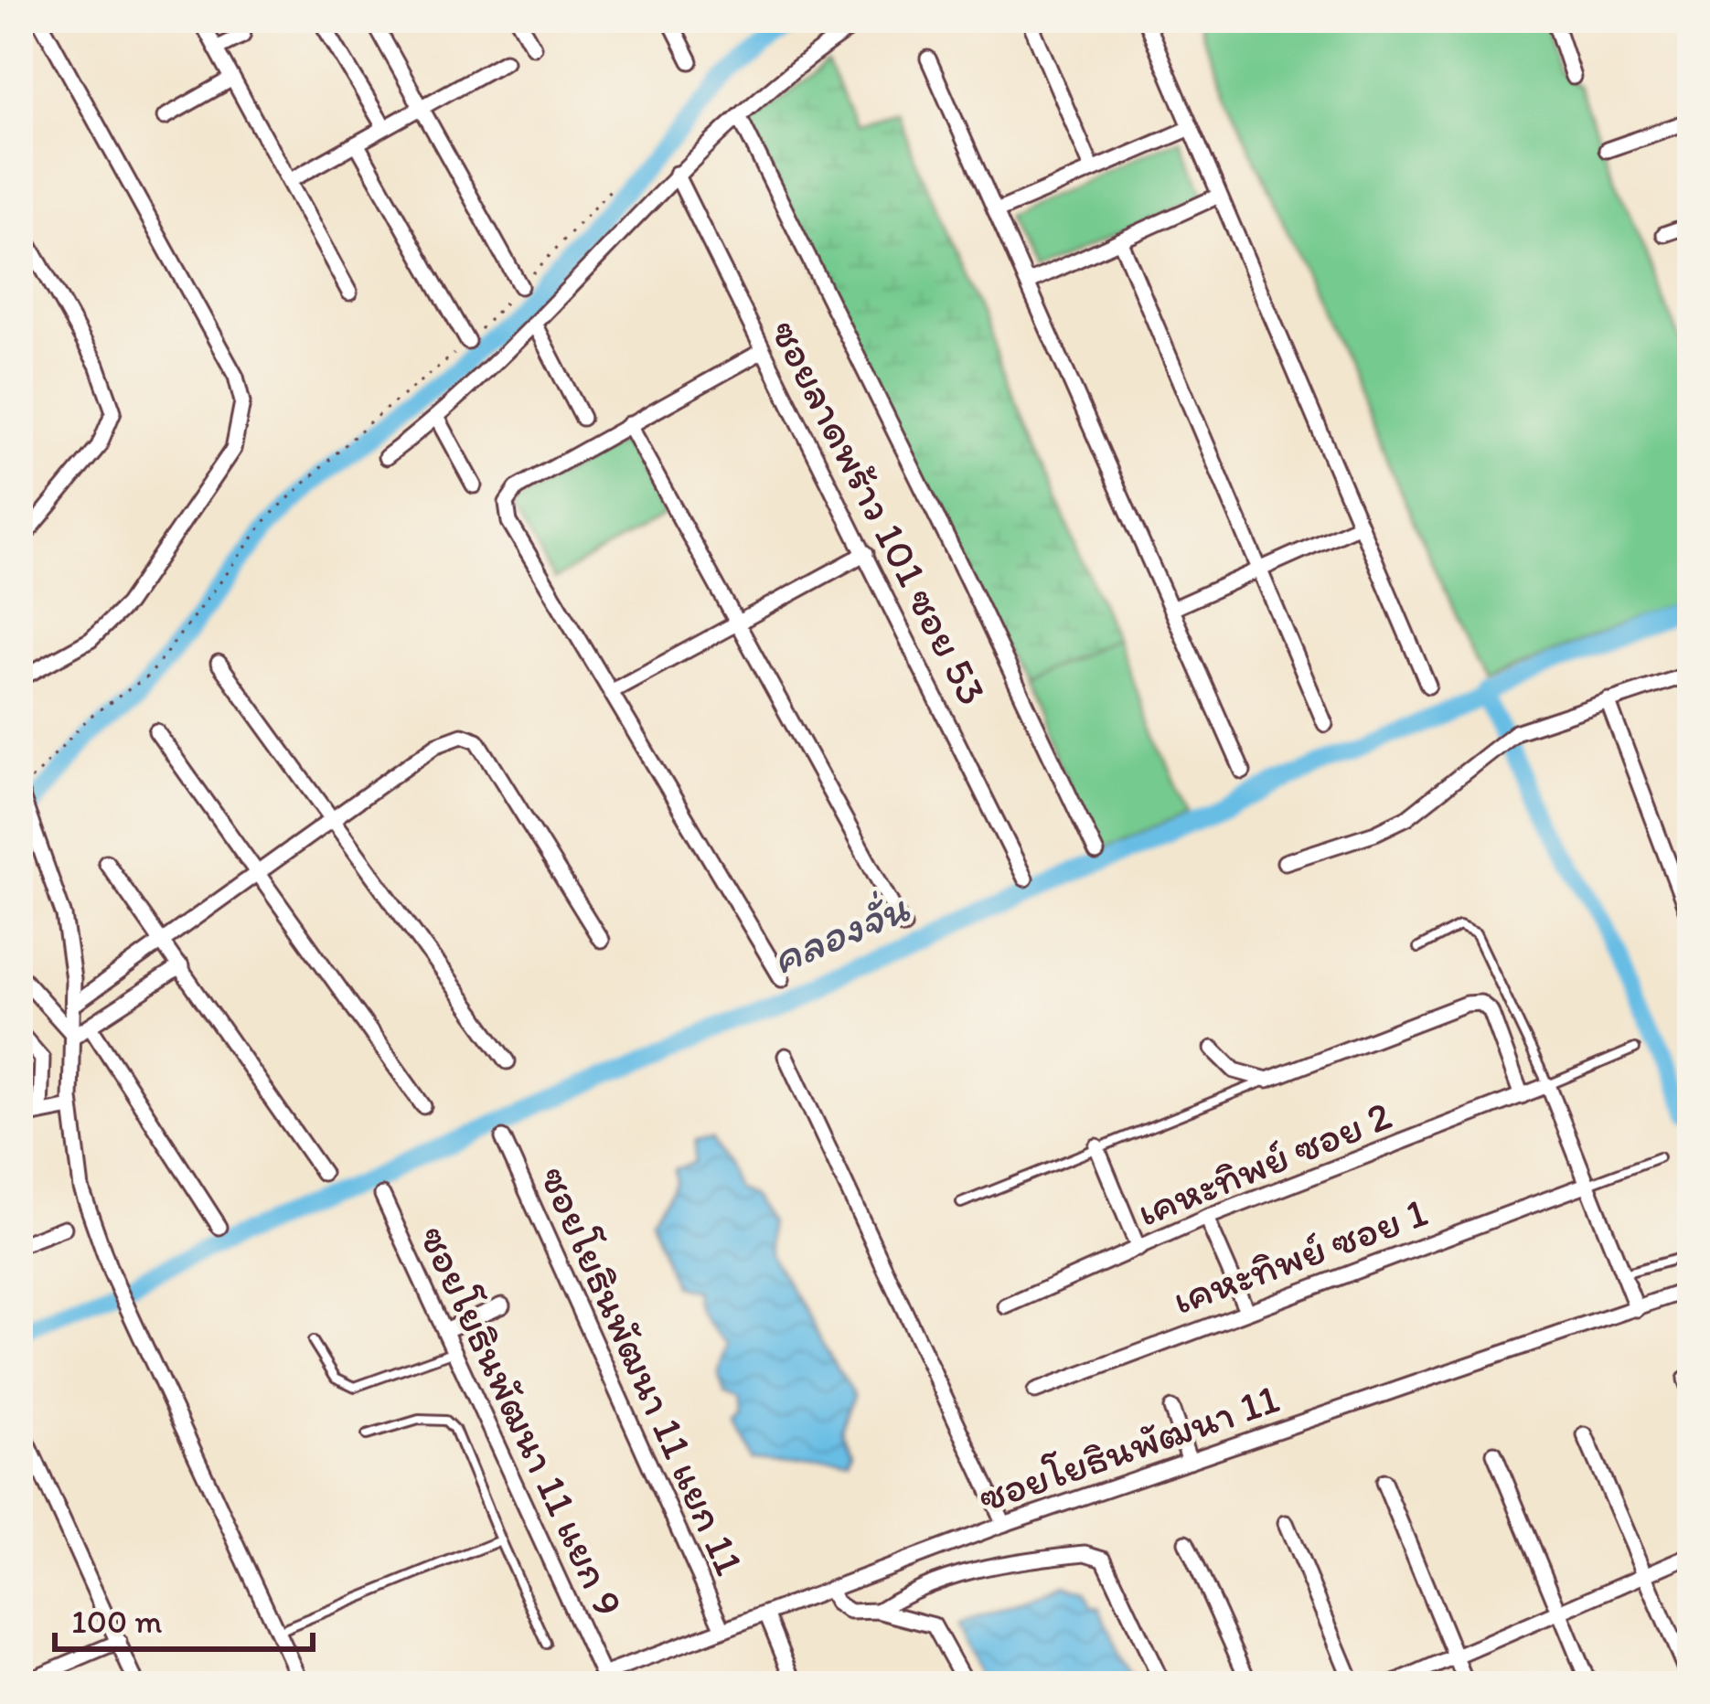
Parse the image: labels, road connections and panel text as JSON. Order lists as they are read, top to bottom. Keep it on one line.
{"streets":{"street":["ซอยลาดพร้าว 101 ซอย 53","เคหะทิพย์ ซอย 2","เคหะทิพย์ ซอย 1","ซอยโยธินพัฒนา 11 แยก 11","ซอยโยธินพัฒนา 11 แยก 9","ซอยโยธินพัฒนา 11"]},"crossings":[["ซอยโยธินพัฒนา 11 แยก 11","ซอยโยธินพัฒนา 11"],["ซอยโยธินพัฒนา 11 แยก 9","ซอยโยธินพัฒนา 11"]],"water":["คลองจั่น"],"scale_bar":"100 m"}
